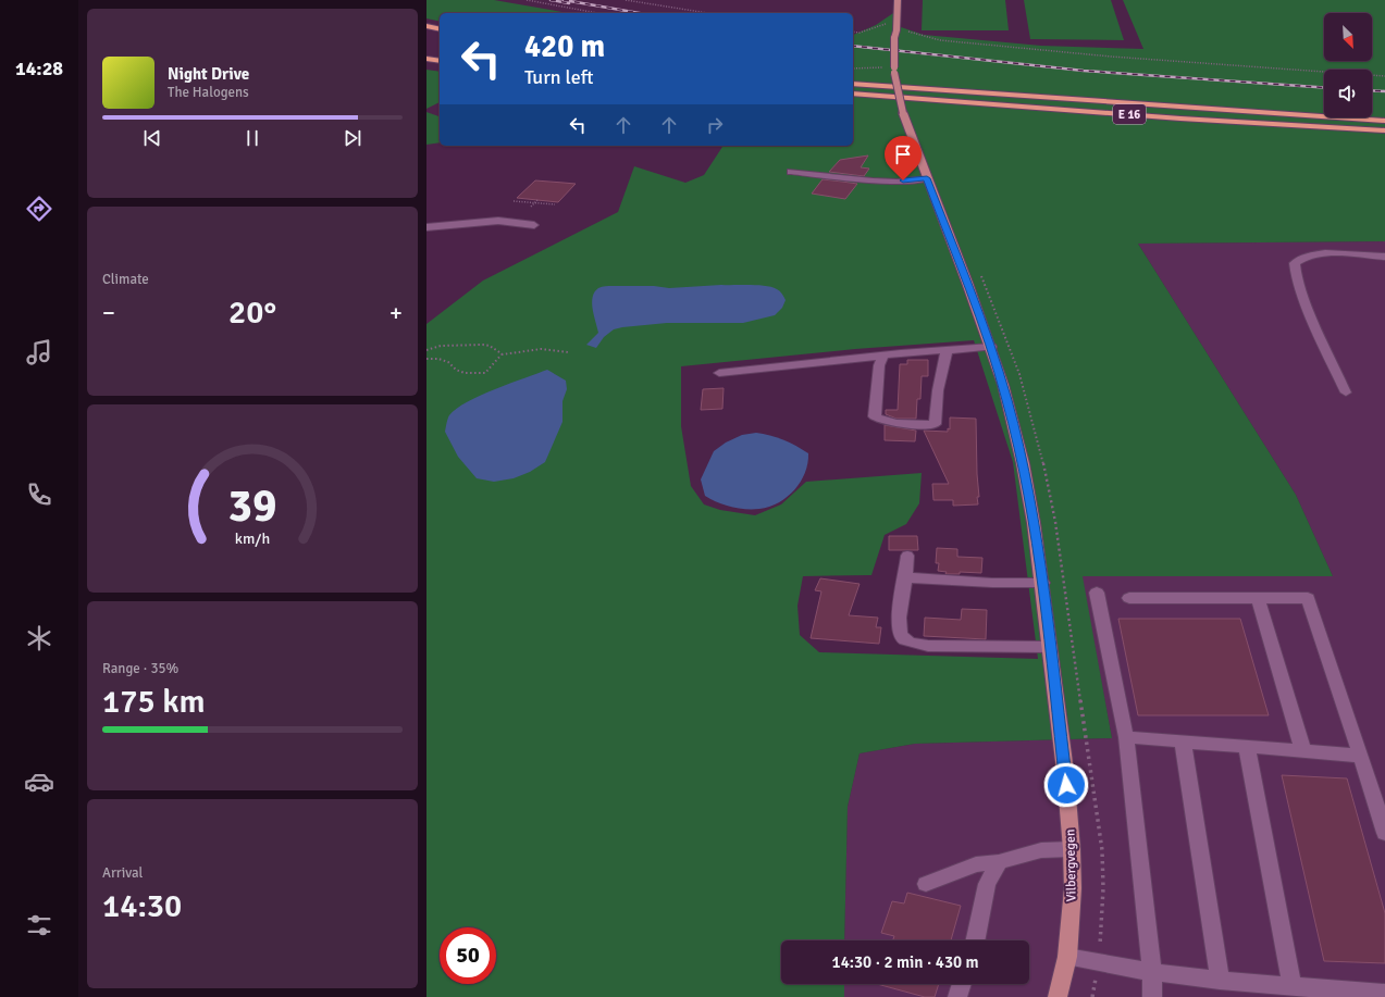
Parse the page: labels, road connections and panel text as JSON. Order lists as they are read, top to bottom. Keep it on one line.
{"streets":{"highway":["E 16"],"main road":["Vilbergvegen"]},"north":"bottom right","page":{"tabs":"14:28","turn":["420 m","Turn left"],"song":["Night Drive","The Halogens"],"tile":["Climate",["Range · 35%","175 km"],["Arrival","14:30"]],"heat":["−","20°","+"],"limit":"50","trip":"14:30 · 2 min · 430 m","gauge":["39","km/h"]}}
